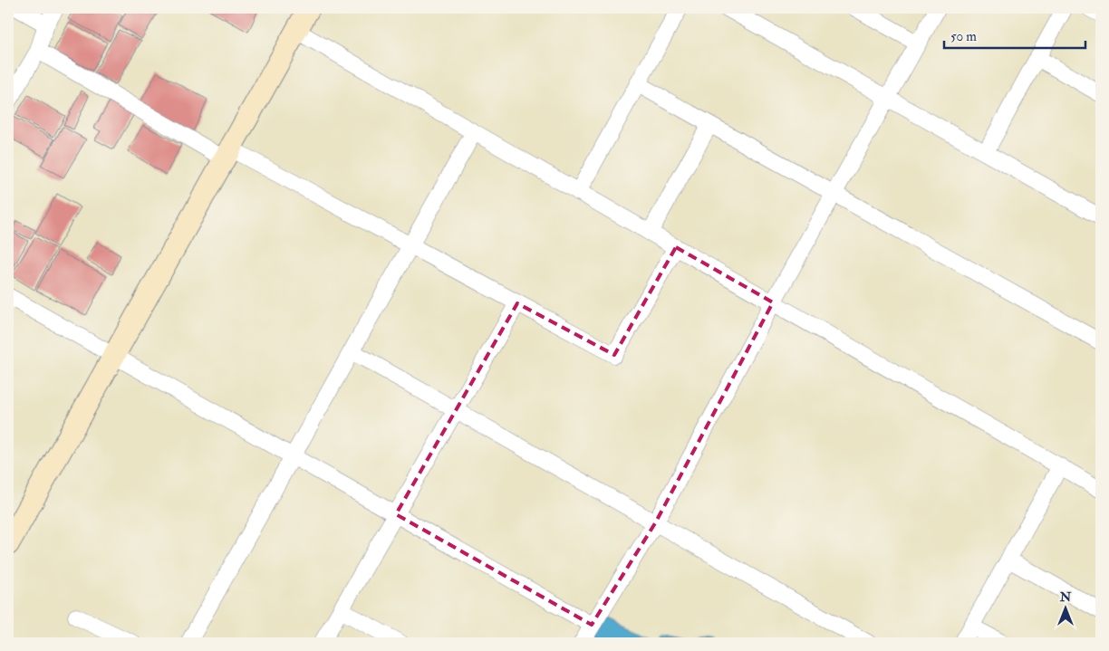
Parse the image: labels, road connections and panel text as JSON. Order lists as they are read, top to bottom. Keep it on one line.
{"scale_bar":"50 m","north":"top"}
